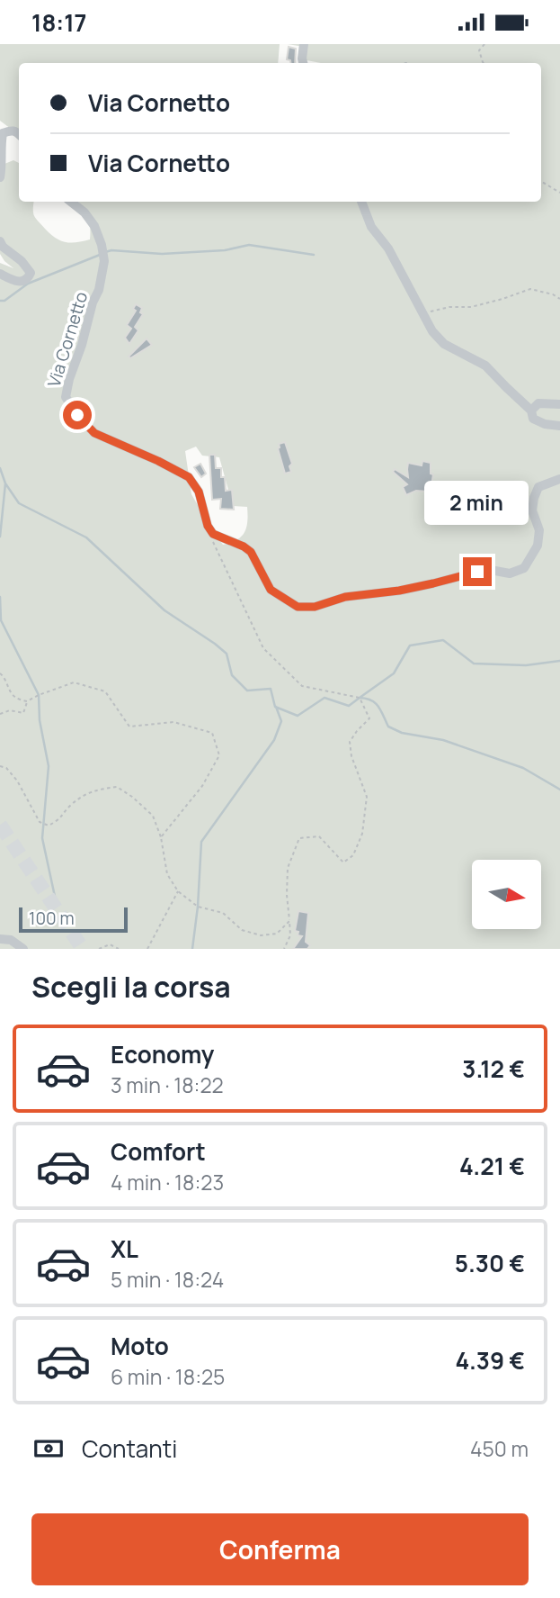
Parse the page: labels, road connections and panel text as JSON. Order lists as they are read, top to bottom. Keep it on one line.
{"streets":{"street":["Via Cornetto"]},"scale_bar":"100 m","north":"right","page":{"status":"18:17","banner":["Via Cornetto","Via Cornetto"],"bubble":"2 min","scale":"100 m","heading":"Scegli la corsa","list":[{"name":"Economy","note":"3 min · 18:22","value":"3.12 €"},{"name":"Comfort","note":"4 min · 18:23","value":"4.21 €"},{"name":"XL","note":"5 min · 18:24","value":"5.30 €"},{"name":"Moto","note":"6 min · 18:25","value":"4.39 €"}],"pay":["Contanti","450 m"],"buttons":"Conferma"}}
